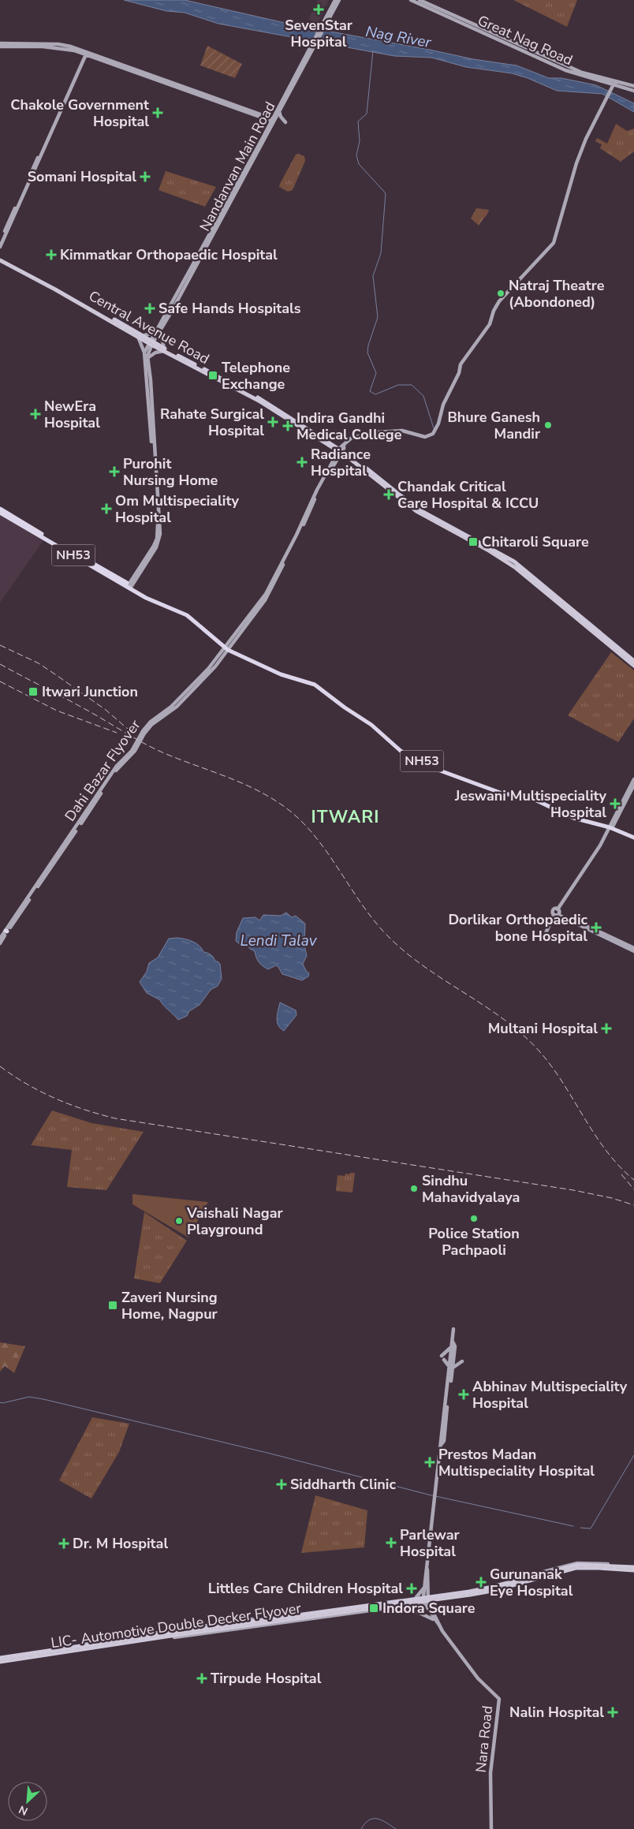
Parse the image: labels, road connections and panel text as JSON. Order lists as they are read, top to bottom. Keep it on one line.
{"streets":{"highway":["NH53"],"main road":["Great Nag Road","Nandanvan Main Road","Central Avenue Road","Dahi Bazar Flyover","LIC- Automotive Double Decker Flyover","Nara Road"]},"crossings":[["Great Nag Road","Dahi Bazar Flyover"],["Nandanvan Main Road","Central Avenue Road"],["Nandanvan Main Road","NH53"],["NH53","Dahi Bazar Flyover"]],"districts":["ITWARI"],"water":["Nag River","Lendi Talav"],"places":{"health":["SevenStar Hospital","Chakole Government Hospital","Somani Hospital","Kimmatkar Orthopaedic Hospital","Safe Hands Hospitals","NewEra Hospital","Rahate Surgical Hospital","Indira Gandhi Medical College","Radiance Hospital","Purohit Nursing Home","Chandak Critical Care Hospital & ICCU","Om Multispeciality Hospital","Jeswani Multispeciality Hospital","Dorlikar Orthopaedic bone Hospital","Multani Hospital","Abhinav Multispeciality Hospital","Prestos Madan Multispeciality Hospital","Siddharth Clinic","Parlewar Hospital","Dr. M Hospital","Gurunanak Eye Hospital","Littles Care Children Hospital","Tirpude Hospital","Nalin Hospital"],"other":["Natraj Theatre (Abondoned)","Bhure Ganesh Mandir","Sindhu Mahavidyalaya","Police Station Pachpaoli","Vaishali Nagar Playground"],"transit":["Telephone Exchange","Chitaroli Square","Itwari Junction","Zaveri Nursing Home, Nagpur","Indora Square"]},"north":"bottom left"}
